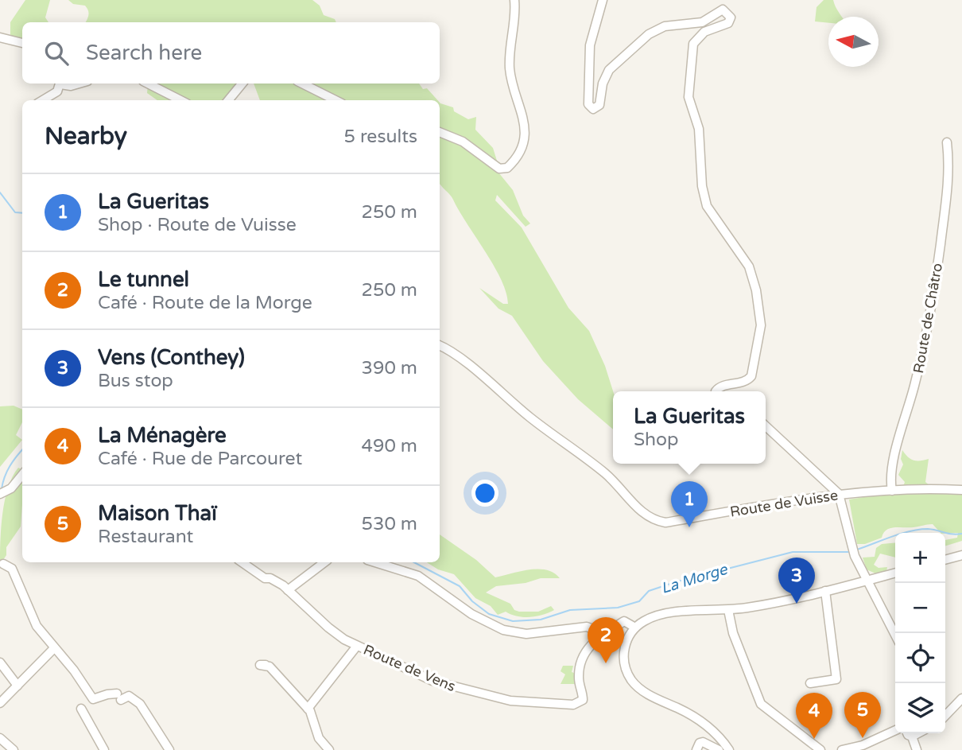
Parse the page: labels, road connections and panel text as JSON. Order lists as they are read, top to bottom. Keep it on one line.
{"streets":{"street":["Route de Châtro","Route de Vuisse","Route de Vens"]},"crossings":[["Route de Châtro","Route de Vuisse"]],"water":["La Morge"],"north":"left","page":{"search":"Search here","heading":["Nearby","5 results"],"list":[{"mark":"1","name":"La Gueritas","note":"Shop · Route de Vuisse","value":"250 m"},{"mark":"2","name":"Le tunnel","note":"Café · Route de la Morge","value":"250 m"},{"mark":"3","name":"Vens (Conthey)","note":"Bus stop","value":"390 m"},{"mark":"4","name":"La Ménagère","note":"Café · Rue de Parcouret","value":"490 m"},{"mark":"5","name":"Maison Thaï","note":"Restaurant","value":"530 m"}],"popup":["La Gueritas","Shop"],"pins":["1","3","2","5","4"],"map_buttons":["+","−"]}}
